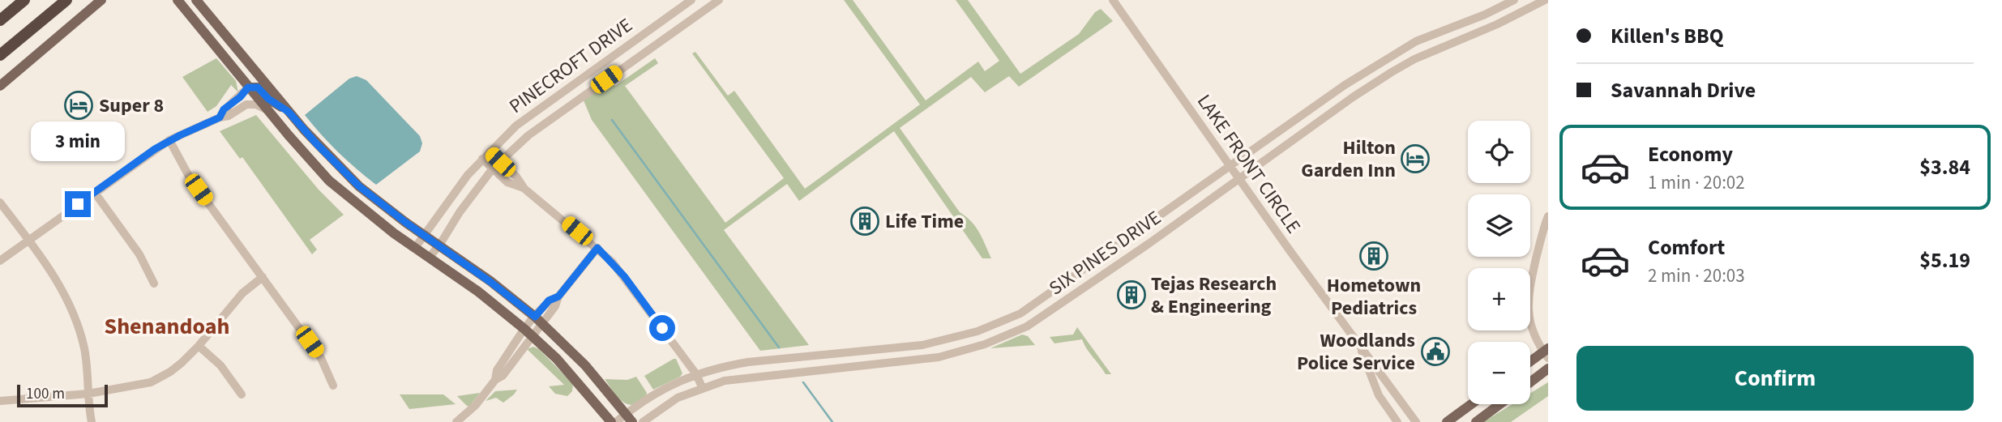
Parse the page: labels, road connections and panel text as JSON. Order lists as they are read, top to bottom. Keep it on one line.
{"streets":{"street":["PINECROFT DRIVE","LAKE FRONT CIRCLE","SIX PINES DRIVE"]},"crossings":[["LAKE FRONT CIRCLE","SIX PINES DRIVE"]],"districts":["Shenandoah"],"places":{"hotel":["Super 8","Hilton Garden Inn"],"building":["Life Time","Hometown Pediatrics","Tejas Research & Engineering"],"public building":["Woodlands Police Service"]},"scale_bar":"100 m","page":{"banner":["Killen's BBQ","Savannah Drive"],"map_buttons":["+","−"],"bubble":"3 min","list":[{"name":"Economy","note":"1 min · 20:02","value":"$3.84"},{"name":"Comfort","note":"2 min · 20:03","value":"$5.19"}],"buttons":"Confirm","scale":"100 m"}}
